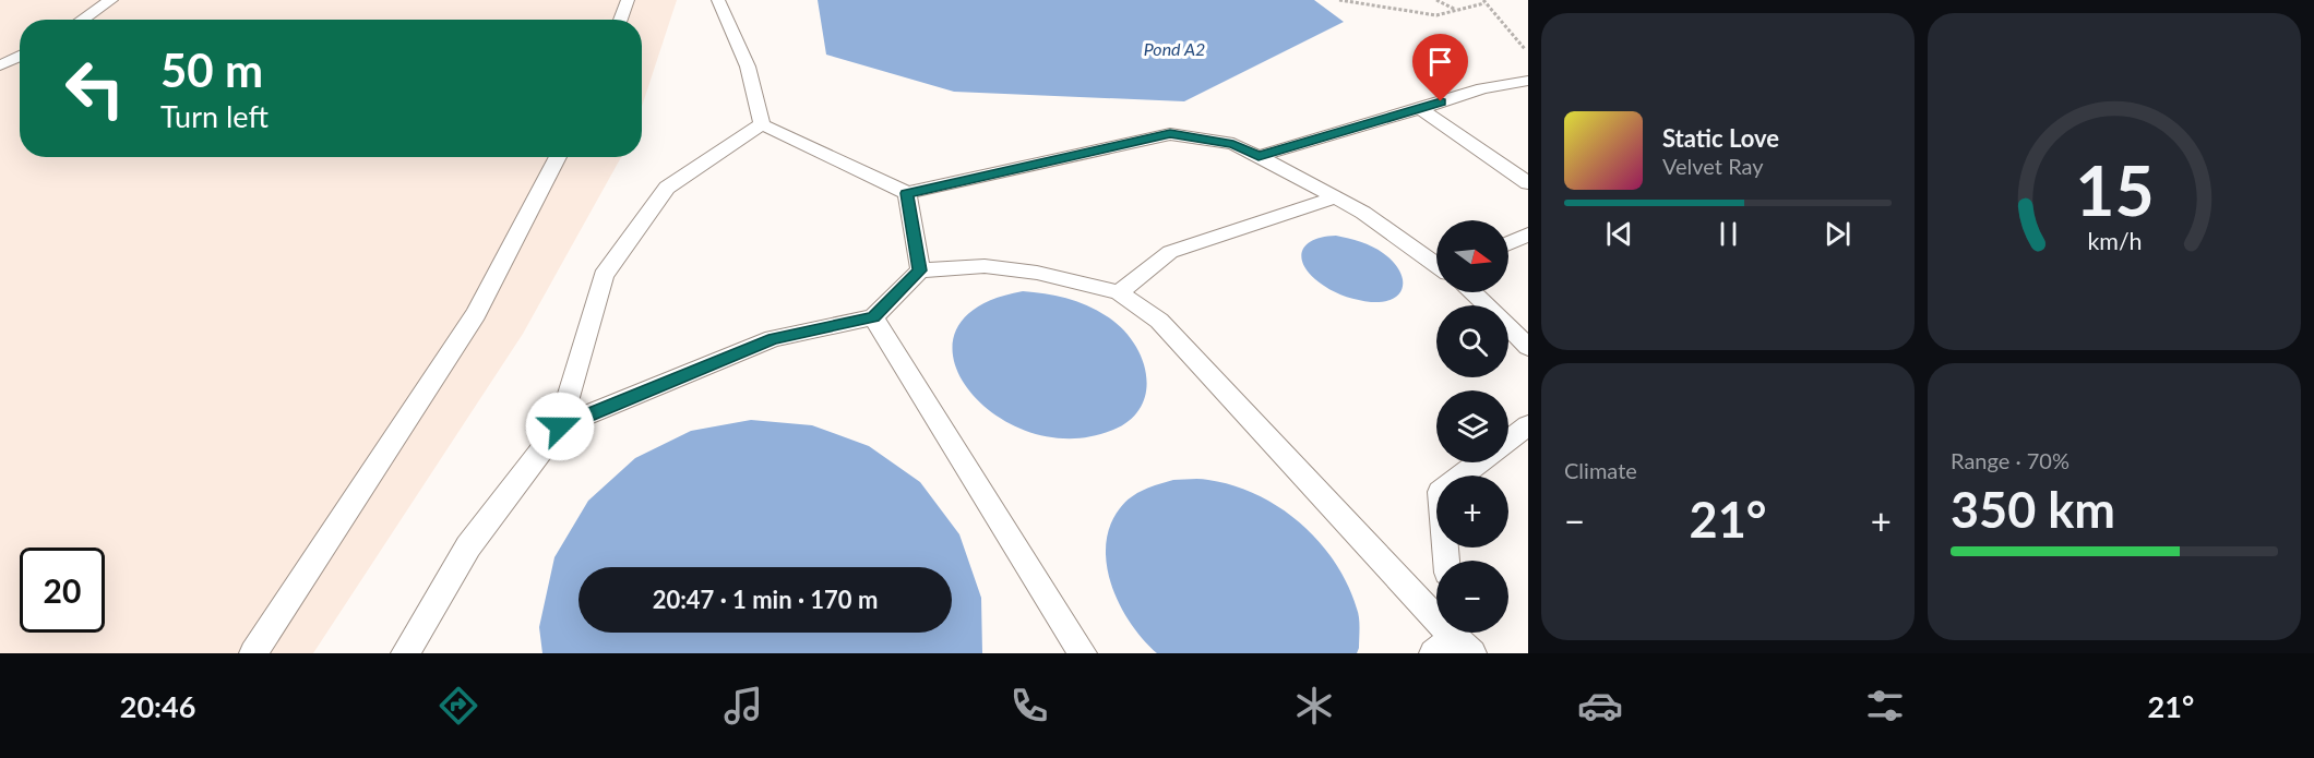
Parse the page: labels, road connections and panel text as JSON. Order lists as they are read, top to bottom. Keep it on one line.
{"water":["Pond A2"],"north":"right","page":{"turn":["50 m","Turn left"],"song":["Static Love","Velvet Ray"],"map_buttons":["+","−"],"tile":["Climate",["Range · 70%","350 km"]],"heat":["−","21°","+"],"limit":"20","trip":"20:47 · 1 min · 170 m","tabs":["20:46","21°"],"gauge":["15","km/h"]}}
